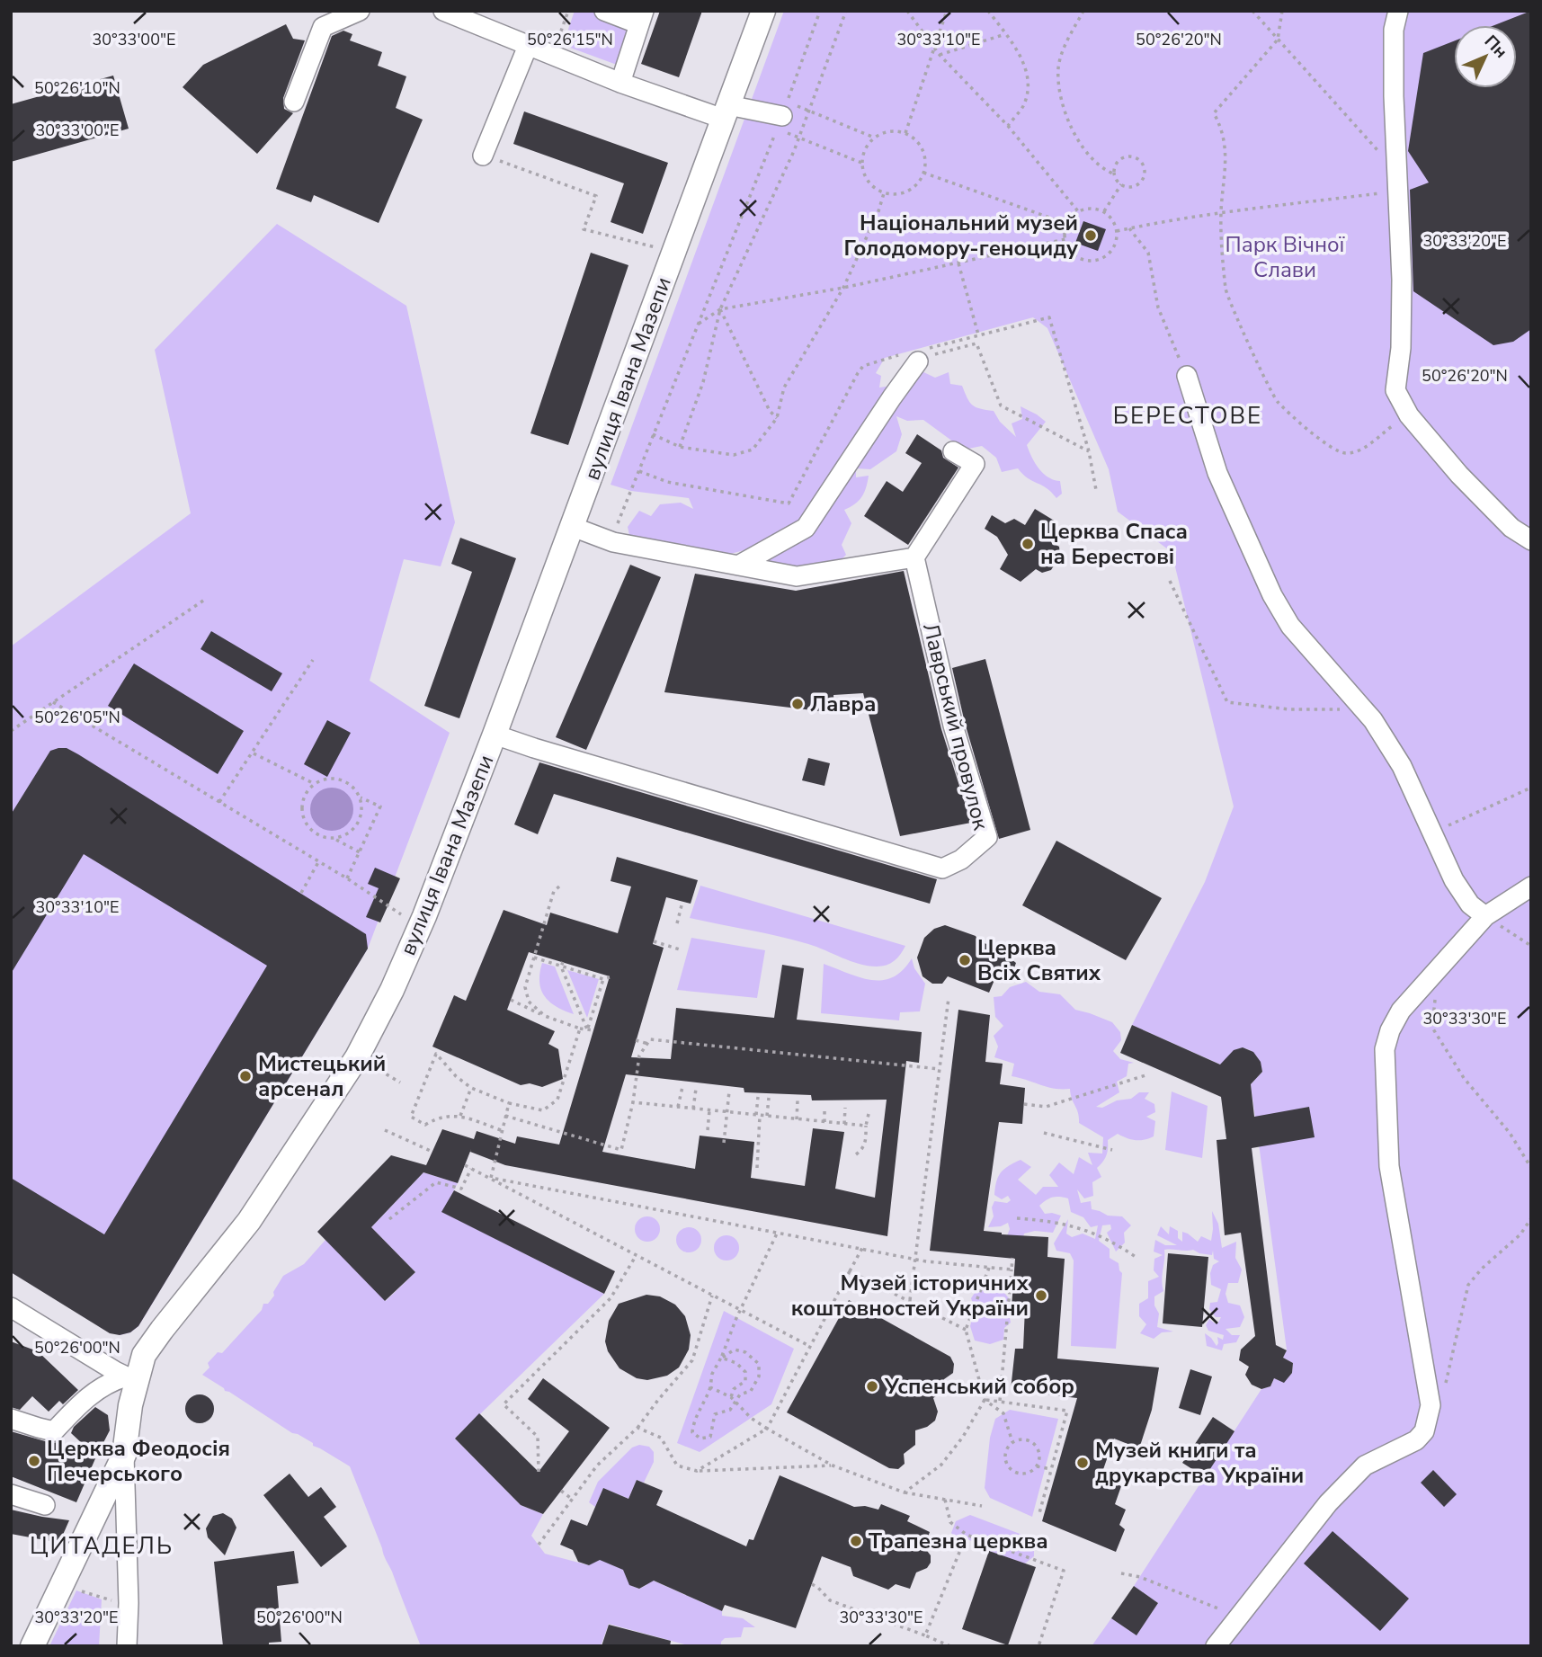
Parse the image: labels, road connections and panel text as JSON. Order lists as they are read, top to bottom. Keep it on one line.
{"streets":{"main road":["вулиця Івана Мазепи"],"street":["Лаврський провулок"]},"crossings":[["вулиця Івана Мазепи","Лаврський провулок"]],"districts":["БЕРЕСТОВЕ","ЦИТАДЕЛЬ"],"parks":["Парк Вічної Слави"],"places":["Національний музей Голодомору-геноциду","Церква Спаса на Берестові","Лавра","Церква Всіх Святих","Мистецький арсенал","Музей історичних коштовностей України","Успенський собор","Церква Феодосія Печерського","Музей книги та друкарства України","Трапезна церква"],"north":"top right","coordinates":["30°33'00\"E","30°33'10\"E","50°26'15\"N","50°26'20\"N","50°26'10\"N","30°33'20\"E","50°26'05\"N","30°33'30\"E","50°26'00\"N"]}
